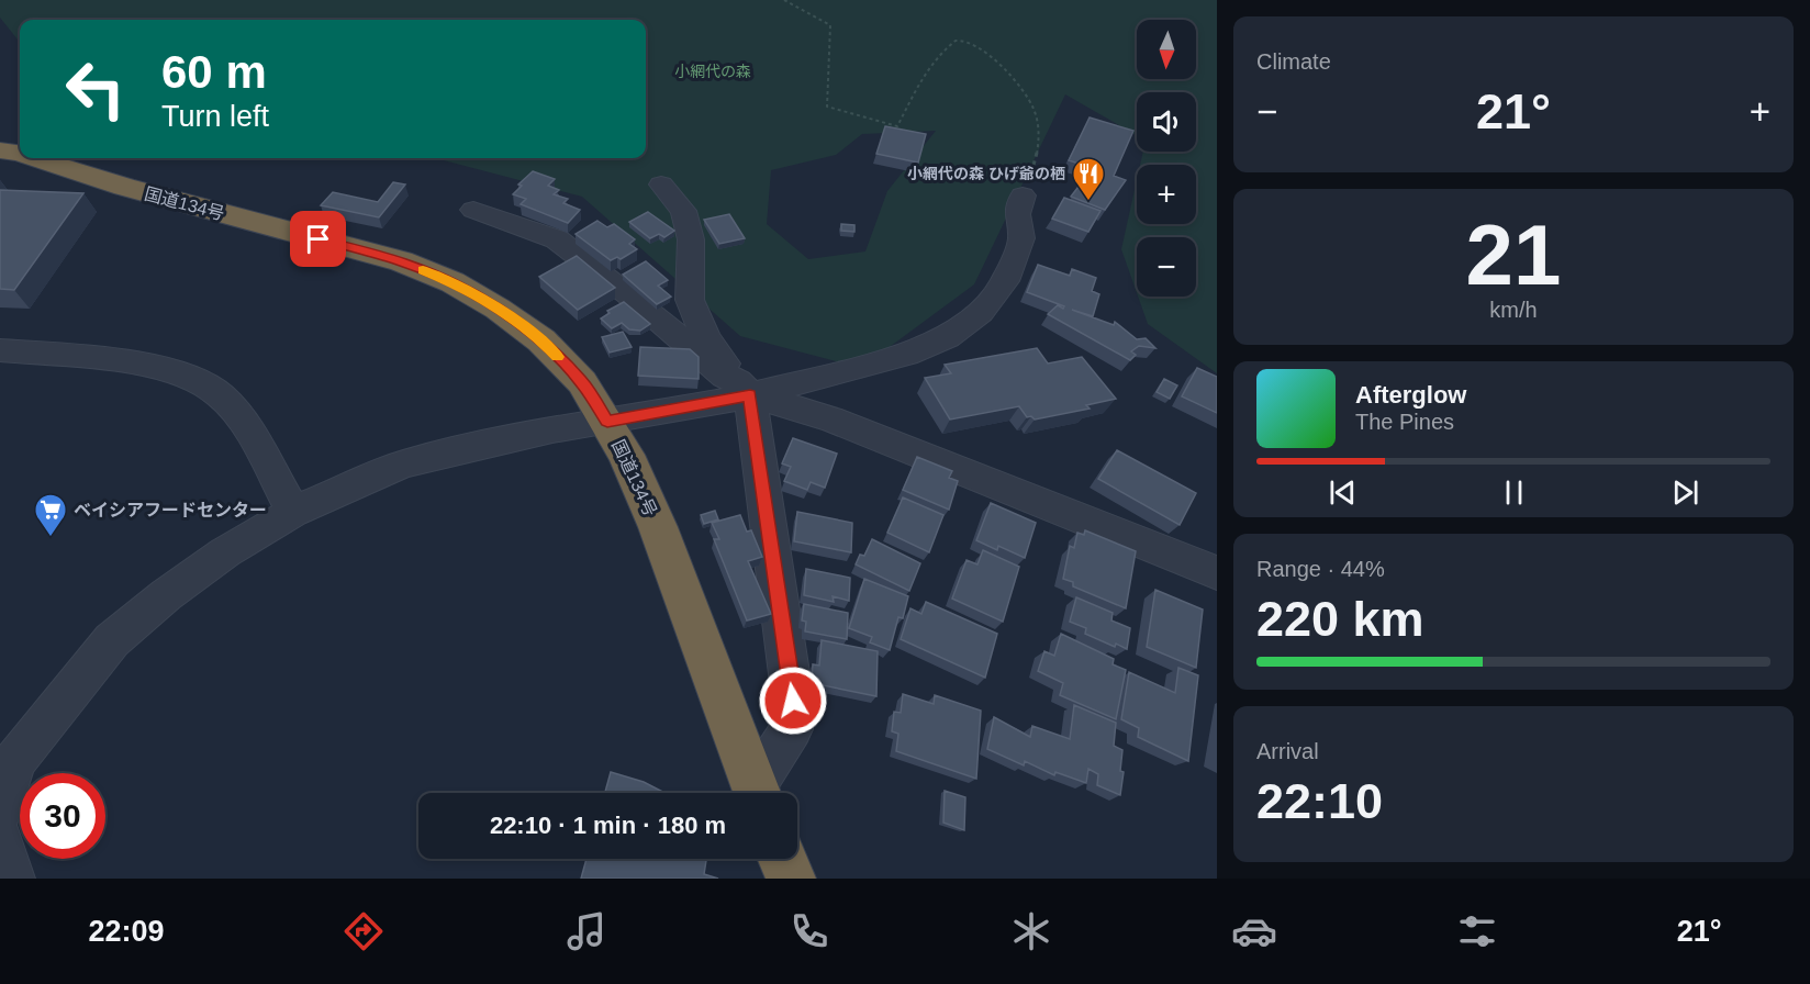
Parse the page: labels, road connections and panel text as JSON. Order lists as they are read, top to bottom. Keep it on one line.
{"streets":{"highway":["国道134号"]},"parks":["小網代の森"],"places":{"restaurant":["小網代の森 ひげ爺の栖"],"supermarket":["ベイシアフードセンター"]},"north":"bottom","page":{"tile":["Climate",["21","km/h"],["Range · 44%","220 km"],["Arrival","22:10"]],"map_buttons":["+","−"],"turn":["60 m","Turn left"],"heat":["−","21°","+"],"song":["Afterglow","The Pines"],"limit":"30","trip":"22:10 · 1 min · 180 m","tabs":["22:09","21°"]}}
